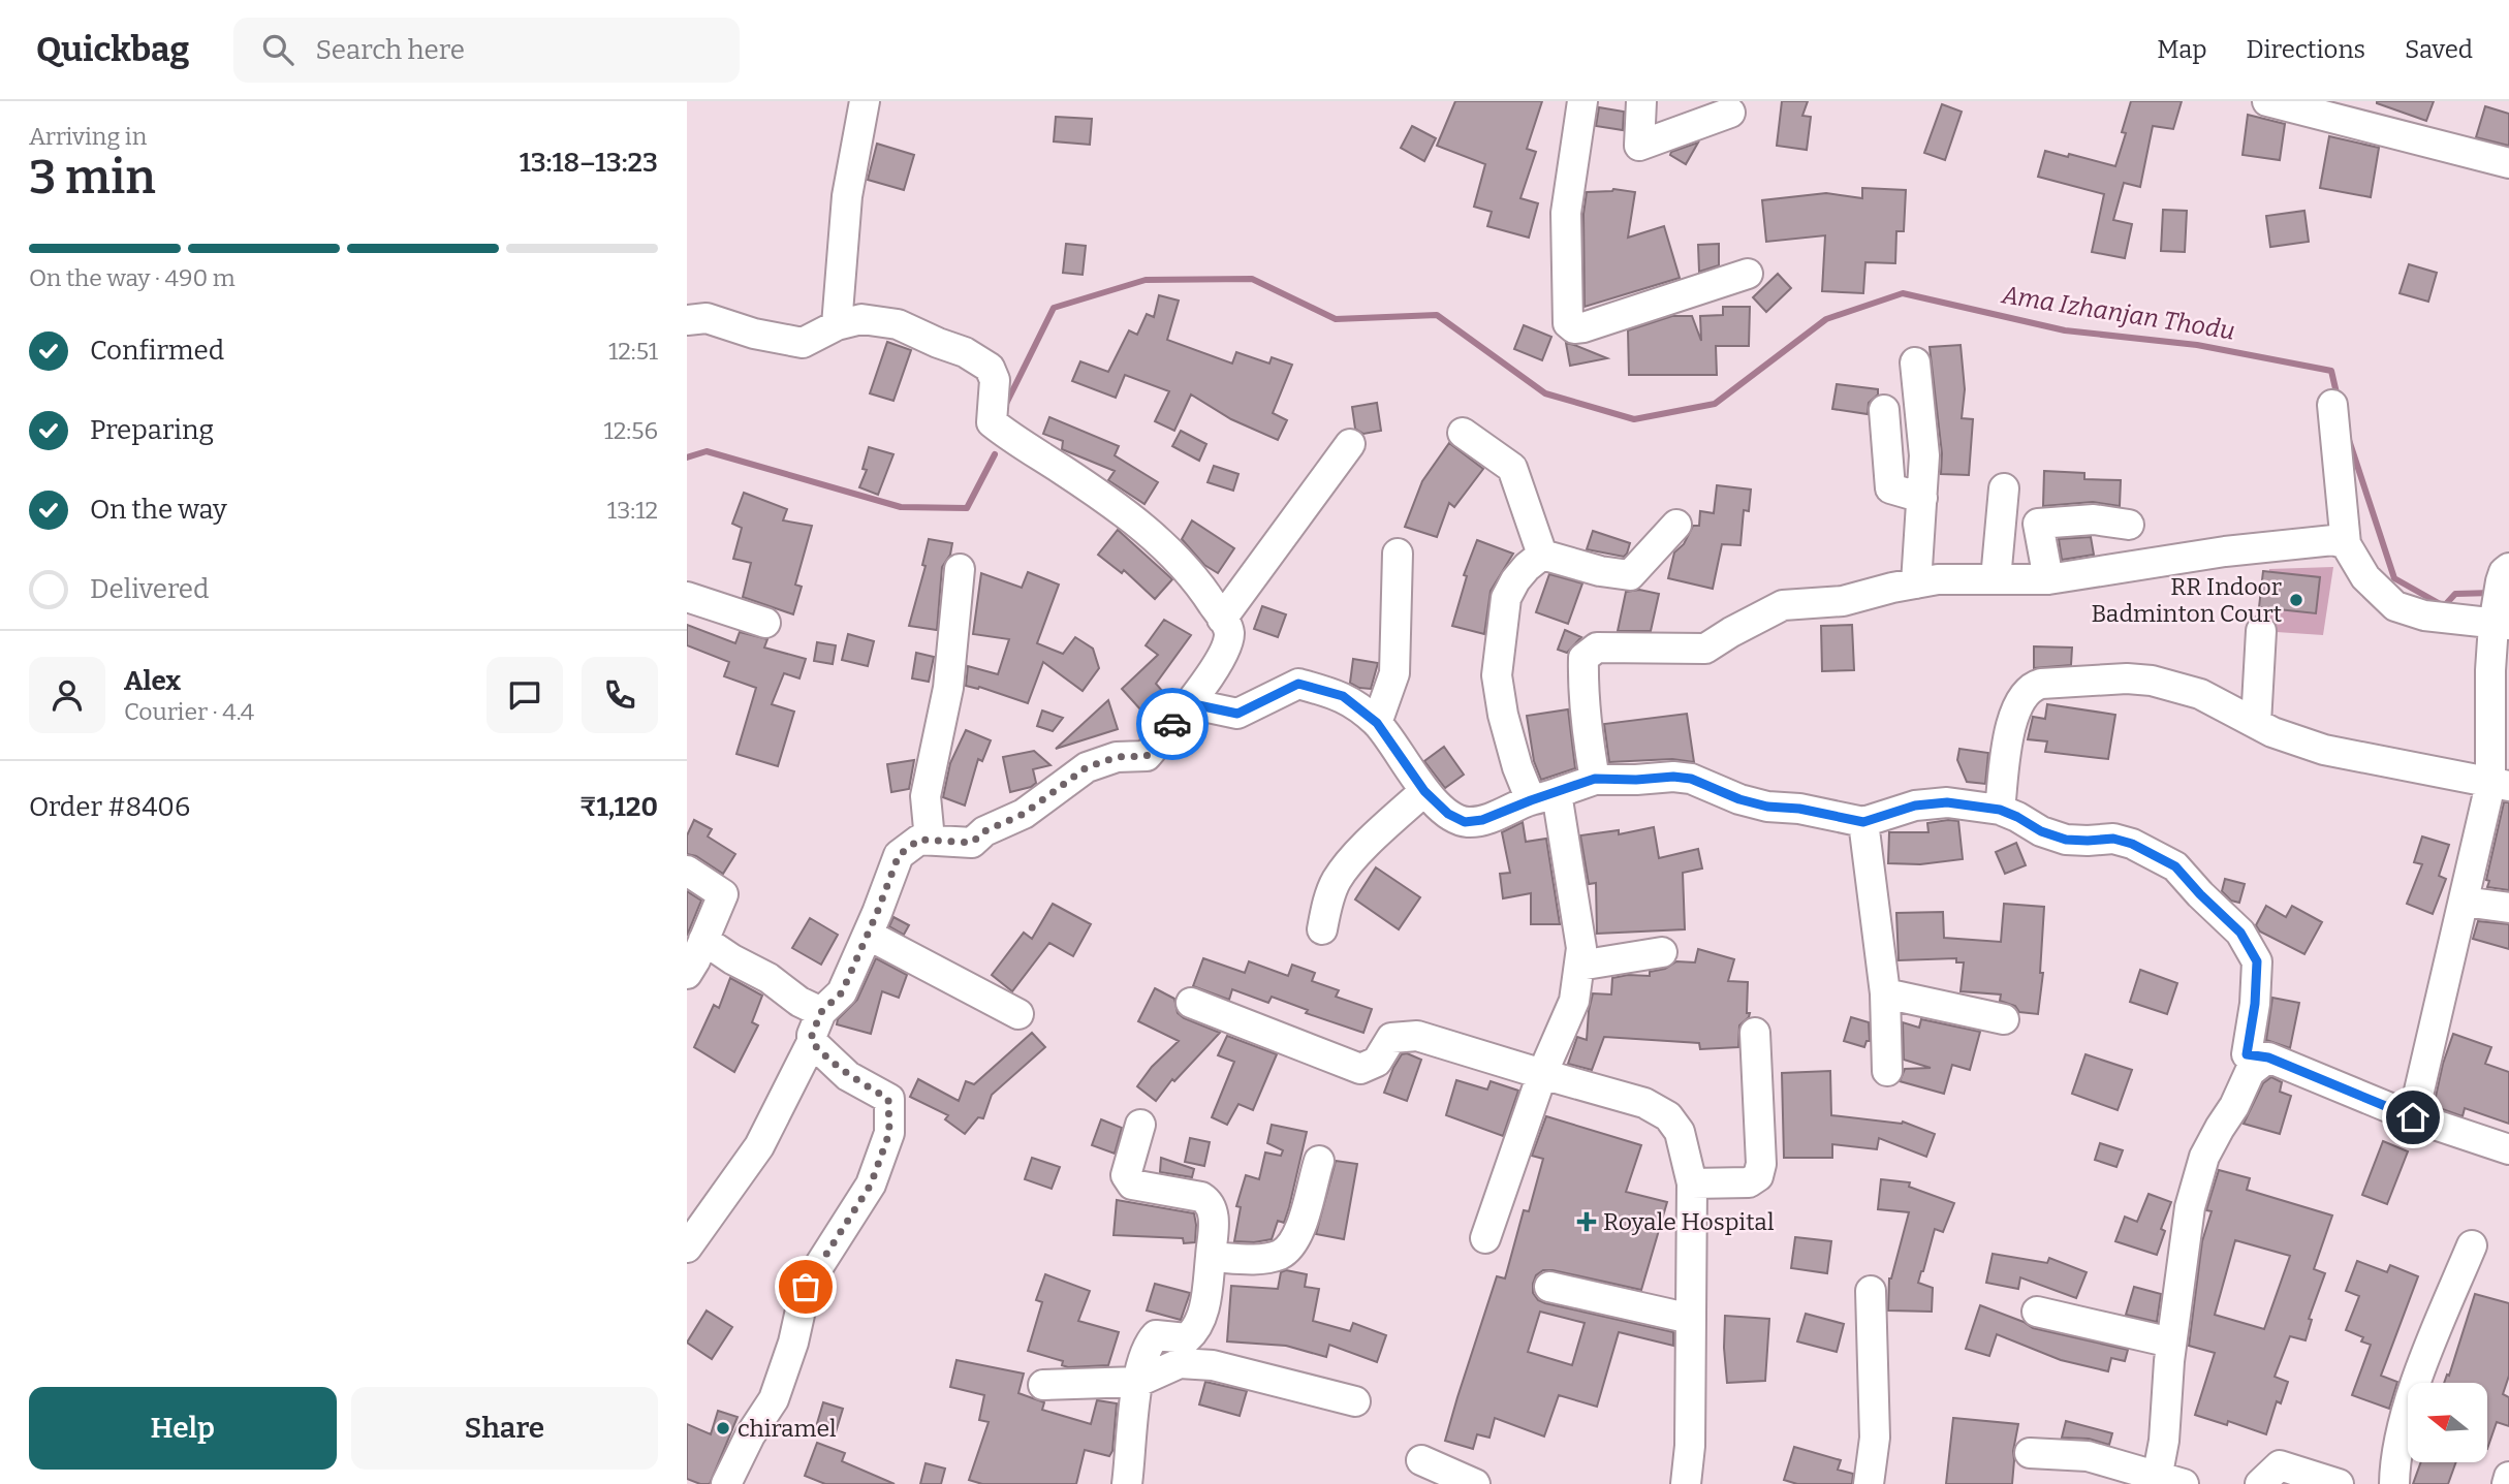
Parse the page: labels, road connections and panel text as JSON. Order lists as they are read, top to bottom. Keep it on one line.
{"water":["Ama Izhanjan Thodu"],"places":{"other":["RR Indoor Badminton Court","chiramel"],"health":["Royale Hospital"]},"north":"left","page":{"header":"Quickbag","search":"Search here","nav":["Map","Directions","Saved"],"heading":["3 min","Arriving in","13:18–13:23"],"panel":["Alex","Courier · 4.4","Order #8406","₹1,120"],"bar":"On the way · 490 m","list":[["Confirmed","12:51"],["Preparing","12:56"],["On the way","13:12"],"Delivered"],"buttons":["Help","Share"]}}
